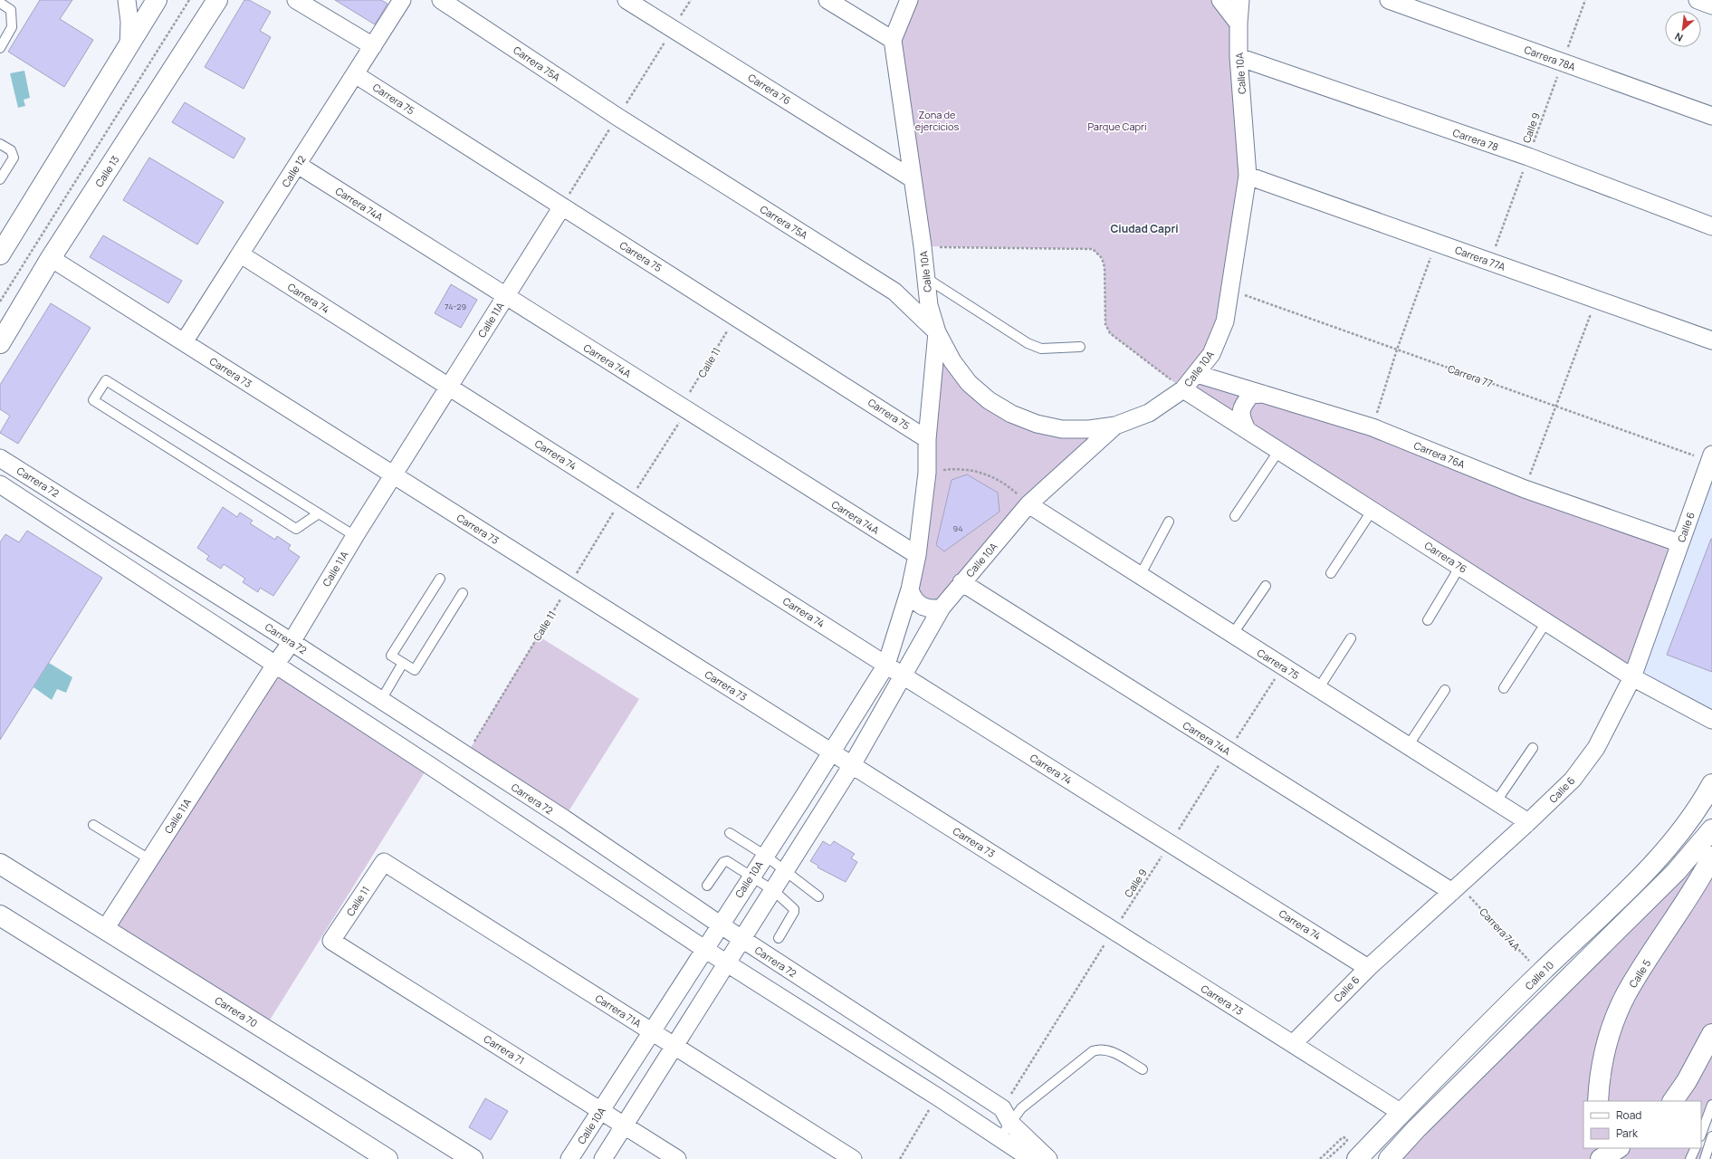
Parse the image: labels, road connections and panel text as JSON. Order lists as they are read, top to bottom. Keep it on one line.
{"streets":{"main road":["Calle 13","Calle 5","Calle 10","Carrera 70"],"street":["Carrera 78A","Carrera 75A","Calle 10A","Carrera 76","Carrera 75","Carrera 78","Calle 12","Carrera 74A","Carrera 77A","Carrera 74","Calle 11A","Calle 11","Carrera 73","Carrera 76A","Carrera 72","Calle 6","Carrera 71A","Carrera 71"],"path":["Calle 9","Carrera 77"]},"crossings":[["Carrera 78A","Calle 9"],["Carrera 75A","Calle 10A"],["Calle 10A","Carrera 76"],["Calle 10A","Carrera 75"],["Calle 10A","Carrera 78"],["Calle 10A","Carrera 74A"],["Calle 10A","Carrera 77A"],["Calle 10A","Carrera 74"],["Calle 10A","Carrera 73"],["Calle 10A","Carrera 77"],["Calle 10A","Carrera 76A"],["Calle 10A","Carrera 72"],["Calle 10A","Carrera 71A"],["Calle 10A","Carrera 71"],["Carrera 76","Calle 6"],["Carrera 75","Calle 9"],["Carrera 75","Calle 12"],["Carrera 75","Calle 11A"],["Carrera 75","Calle 11"],["Carrera 75","Calle 6"],["Calle 9","Carrera 78"],["Calle 9","Carrera 74A"],["Calle 9","Carrera 77A"],["Calle 9","Carrera 74"],["Calle 9","Carrera 73"],["Calle 9","Carrera 72"],["Calle 13","Carrera 73"],["Calle 12","Carrera 74A"],["Calle 12","Carrera 74"],["Calle 12","Carrera 73"],["Carrera 74A","Calle 11A"],["Carrera 74A","Calle 11"],["Carrera 74A","Calle 6"],["Carrera 74A","Calle 10"],["Carrera 74","Calle 11A"],["Carrera 74","Calle 11"],["Carrera 74","Calle 6"],["Calle 11A","Carrera 73"],["Calle 11A","Carrera 72"],["Calle 11A","Carrera 70"],["Calle 11","Carrera 73"],["Calle 11","Carrera 72"],["Calle 11","Carrera 71A"],["Calle 11","Carrera 71"],["Carrera 73","Calle 6"],["Carrera 73","Calle 10"],["Carrera 77","Calle 6"],["Carrera 76A","Calle 6"]],"districts":["Ciudad Capri"],"parks":["Zona de ejercicios","Parque Capri"],"house_numbers":["74-29","94"],"legend":["Road","Park"],"north":"bottom left"}
